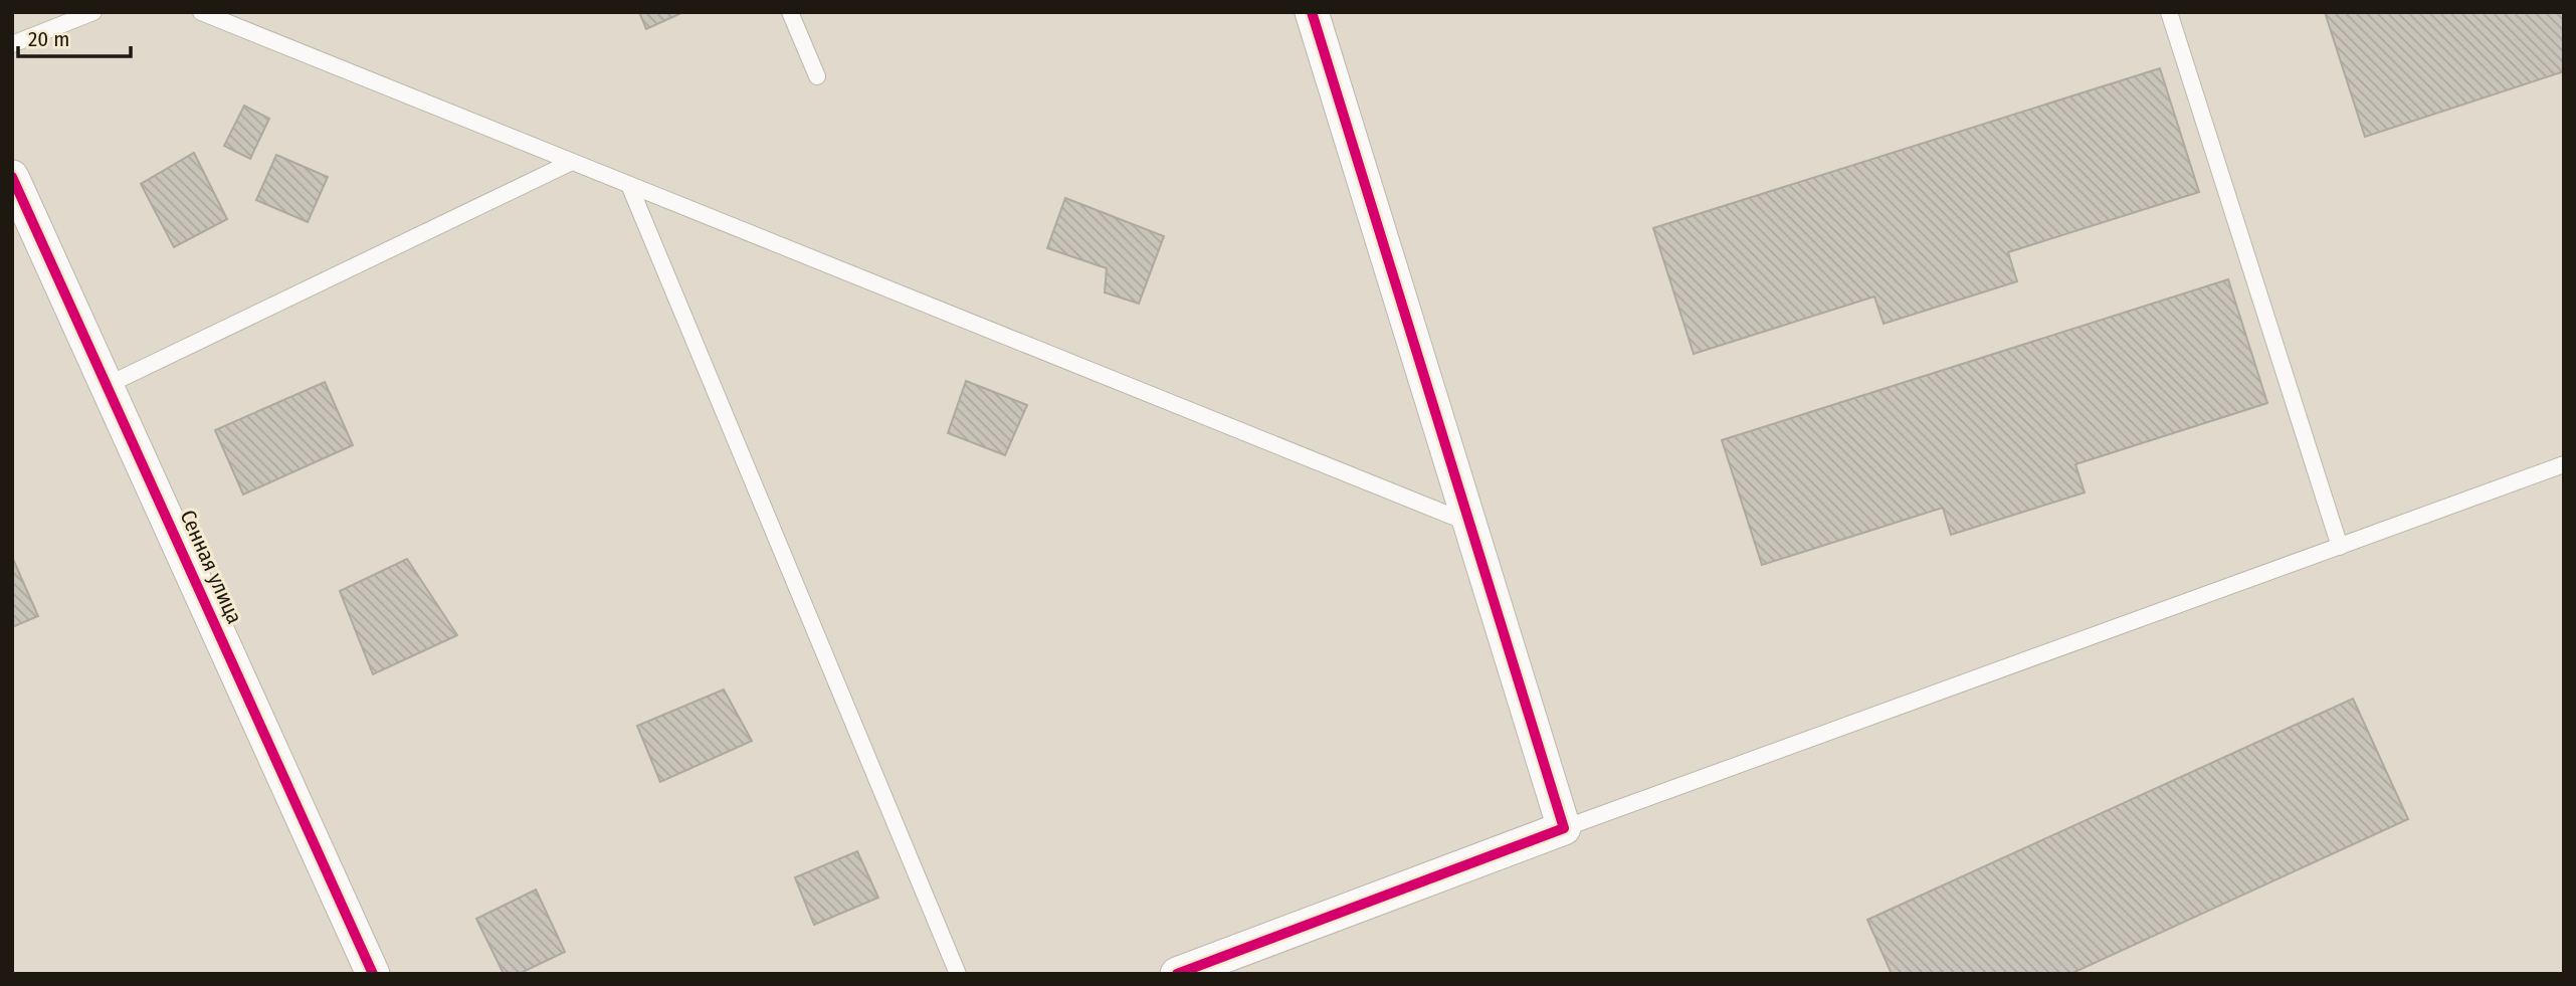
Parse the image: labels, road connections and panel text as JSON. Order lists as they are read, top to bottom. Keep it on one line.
{"streets":{"street":["Сенная улица"]},"scale_bar":"20 m"}
